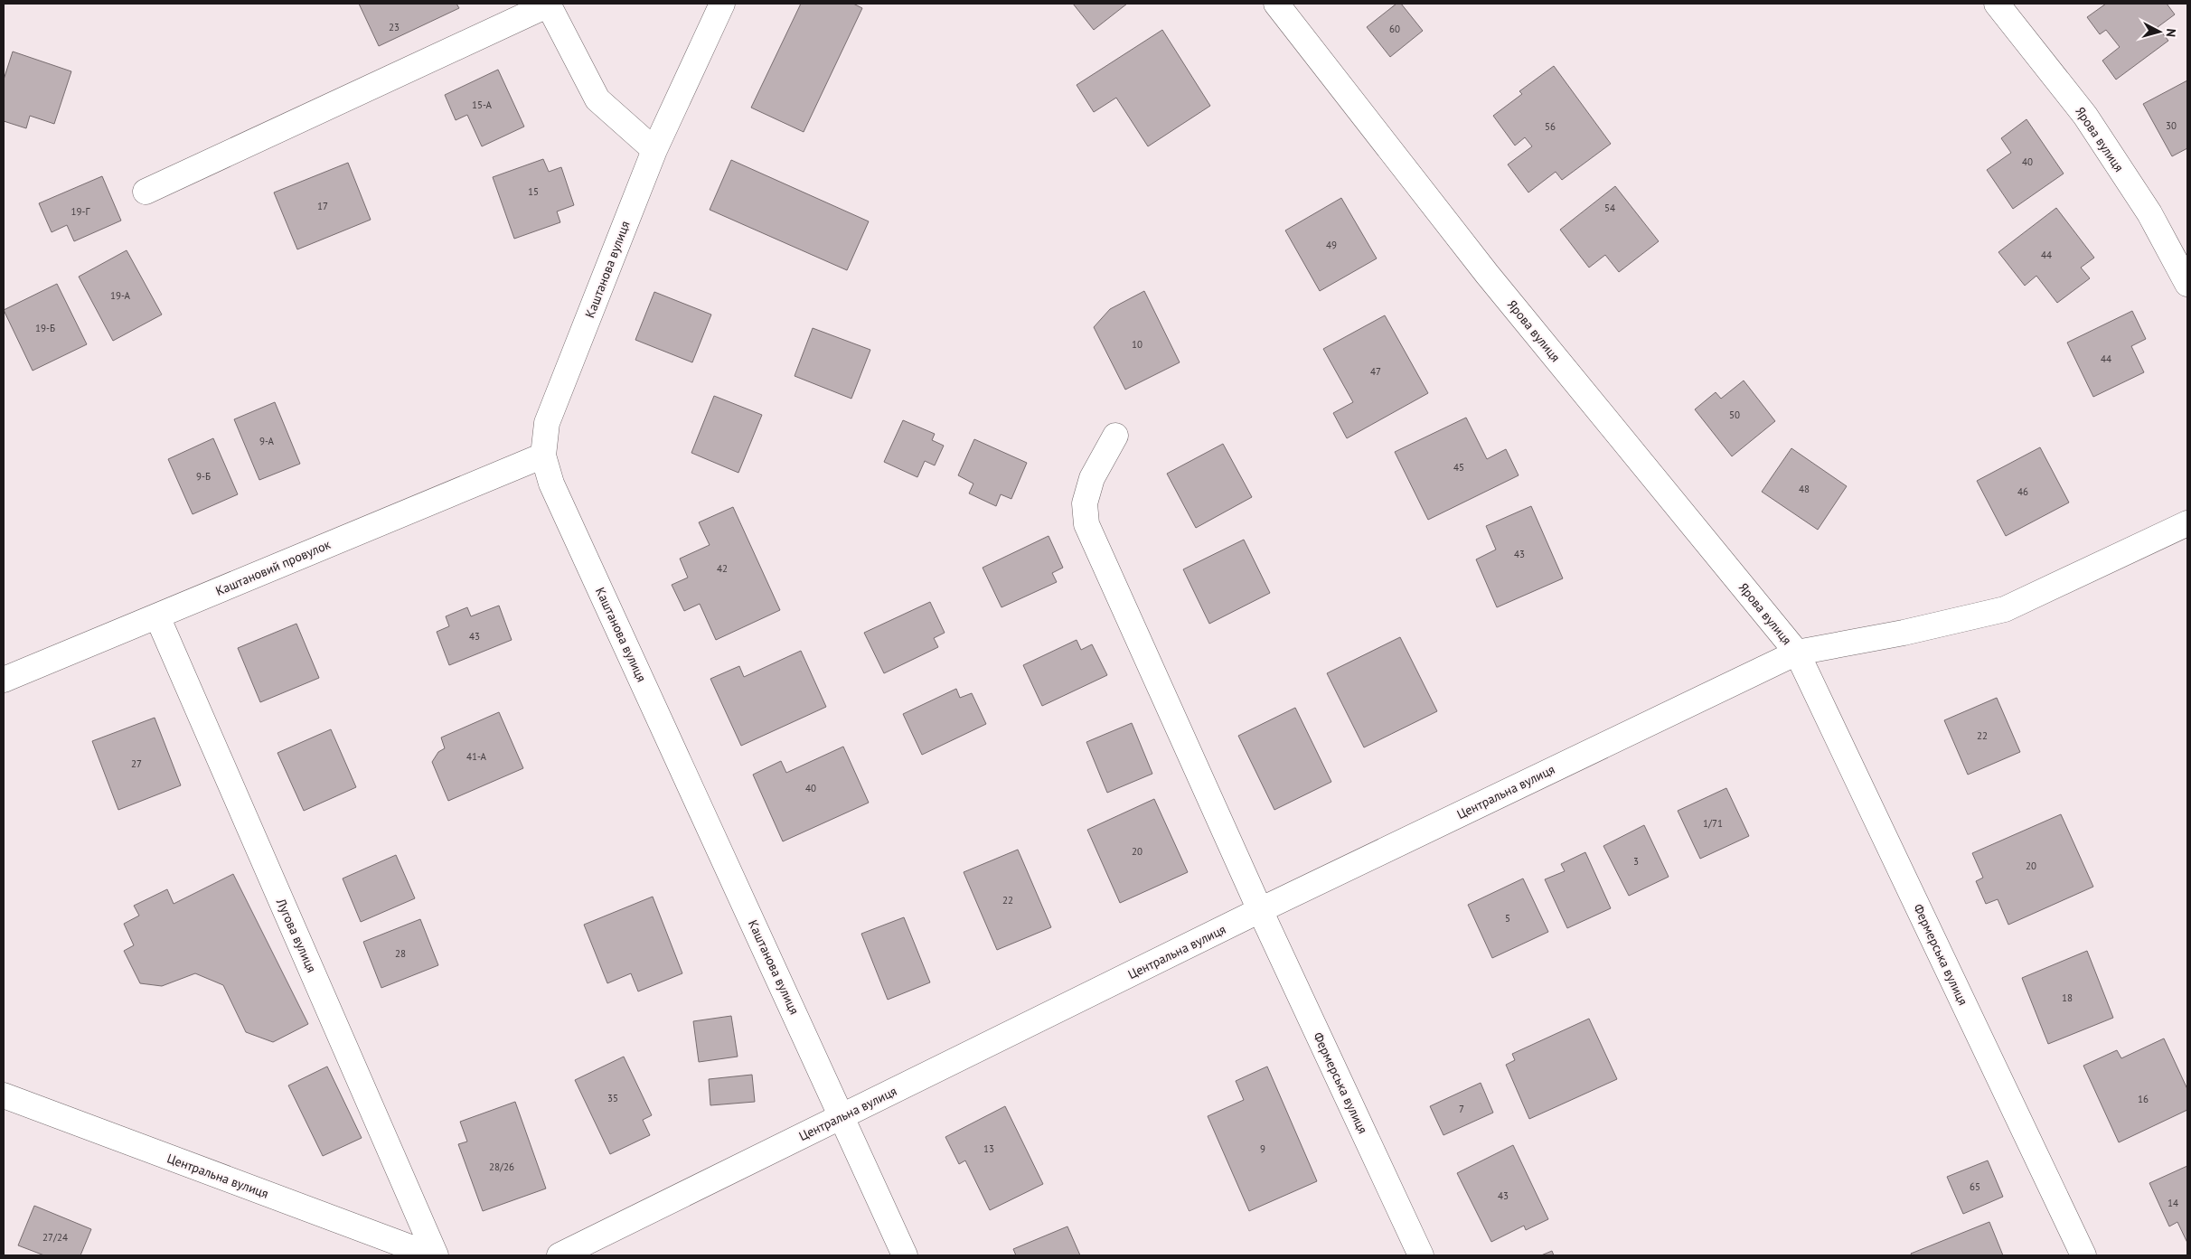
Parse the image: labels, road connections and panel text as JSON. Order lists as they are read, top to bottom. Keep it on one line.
{"streets":{"street":["Ярова вулиця","Каштанова вулиця","Каштановий провулок","Центральна вулиця","Лугова вулиця","Фермерська вулиця"]},"crossings":[["Ярова вулиця","Центральна вулиця"],["Ярова вулиця","Фермерська вулиця"],["Каштанова вулиця","Каштановий провулок"],["Каштанова вулиця","Центральна вулиця"],["Каштановий провулок","Лугова вулиця"],["Центральна вулиця","Фермерська вулиця"]],"house_numbers":["23","60","15-А","30","56","40","15","17","54","19-Г","49","44","19-А","19-Б","10","44","47","50","9-А","45","9-Б","48","46","43","42","43","22","41-А","27","40","1/71","20","3","20","22","5","28","18","35","16","7","13","9","28/26","65","43","14","27/24"],"north":"right"}
